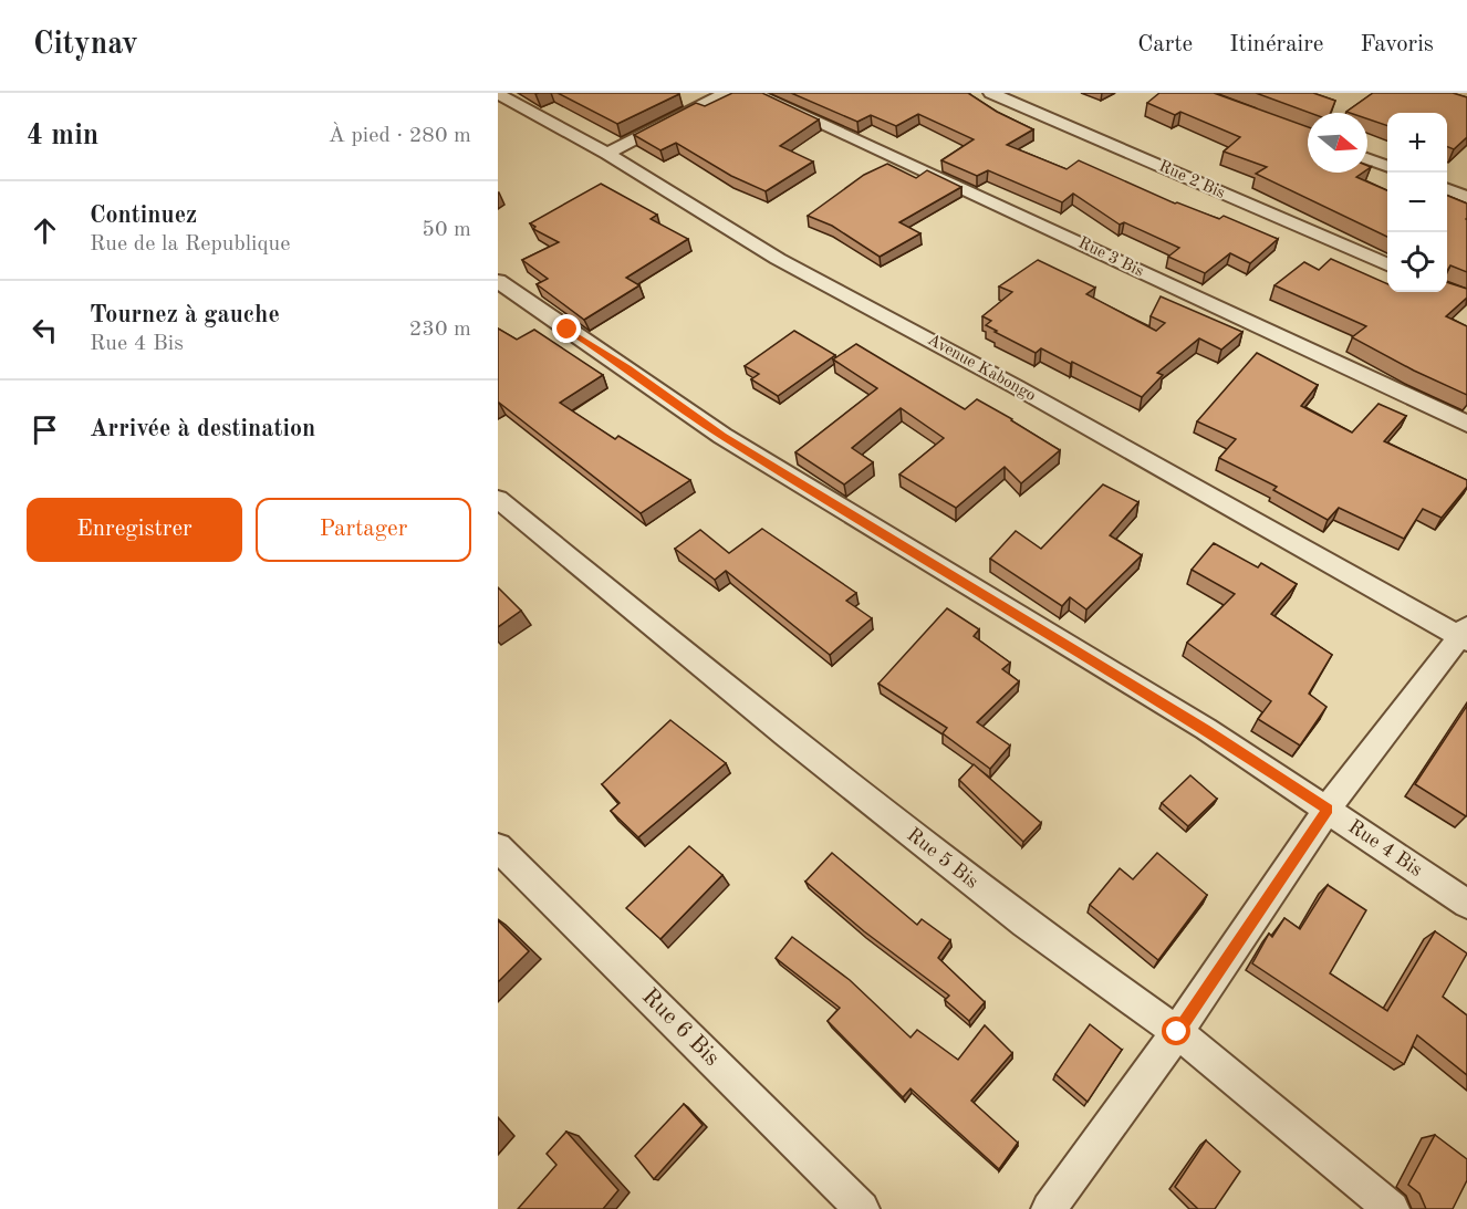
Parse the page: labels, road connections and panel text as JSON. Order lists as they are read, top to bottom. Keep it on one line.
{"streets":{"street":["Rue 2 Bis","Rue 3 Bis","Avenue Kabongo","Rue 4 Bis","Rue 5 Bis","Rue 6 Bis"]},"north":"right","page":{"header":"Citynav","nav":["Carte","Itinéraire","Favoris"],"heading":["4 min","À pied · 280 m"],"map_buttons":["+","−"],"list":[["Continuez","Rue de la Republique","50 m"],["Tournez à gauche","Rue 4 Bis","230 m"],"Arrivée à destination"],"buttons":["Enregistrer","Partager"]}}
